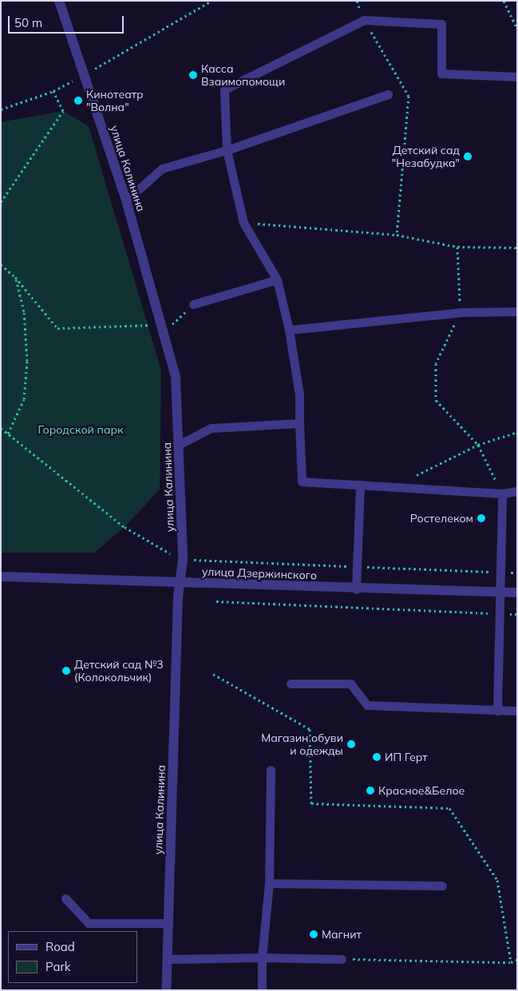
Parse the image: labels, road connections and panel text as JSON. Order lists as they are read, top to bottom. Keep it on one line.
{"streets":{"street":["улица Калинина","улица Дзержинского"]},"crossings":[["улица Калинина","улица Дзержинского"]],"parks":["Городской парк"],"places":["Касса Взаимопомощи","Кинотеатр \"Волна\"","Детский сад \"Незабудка\"","Ростелеком","Детский сад №3 (Колокольчик)","Магазин обуви и одежды","ИП Герт","Красное&Белое","Магнит"],"legend":["Road","Park"],"scale_bar":"50 m"}
